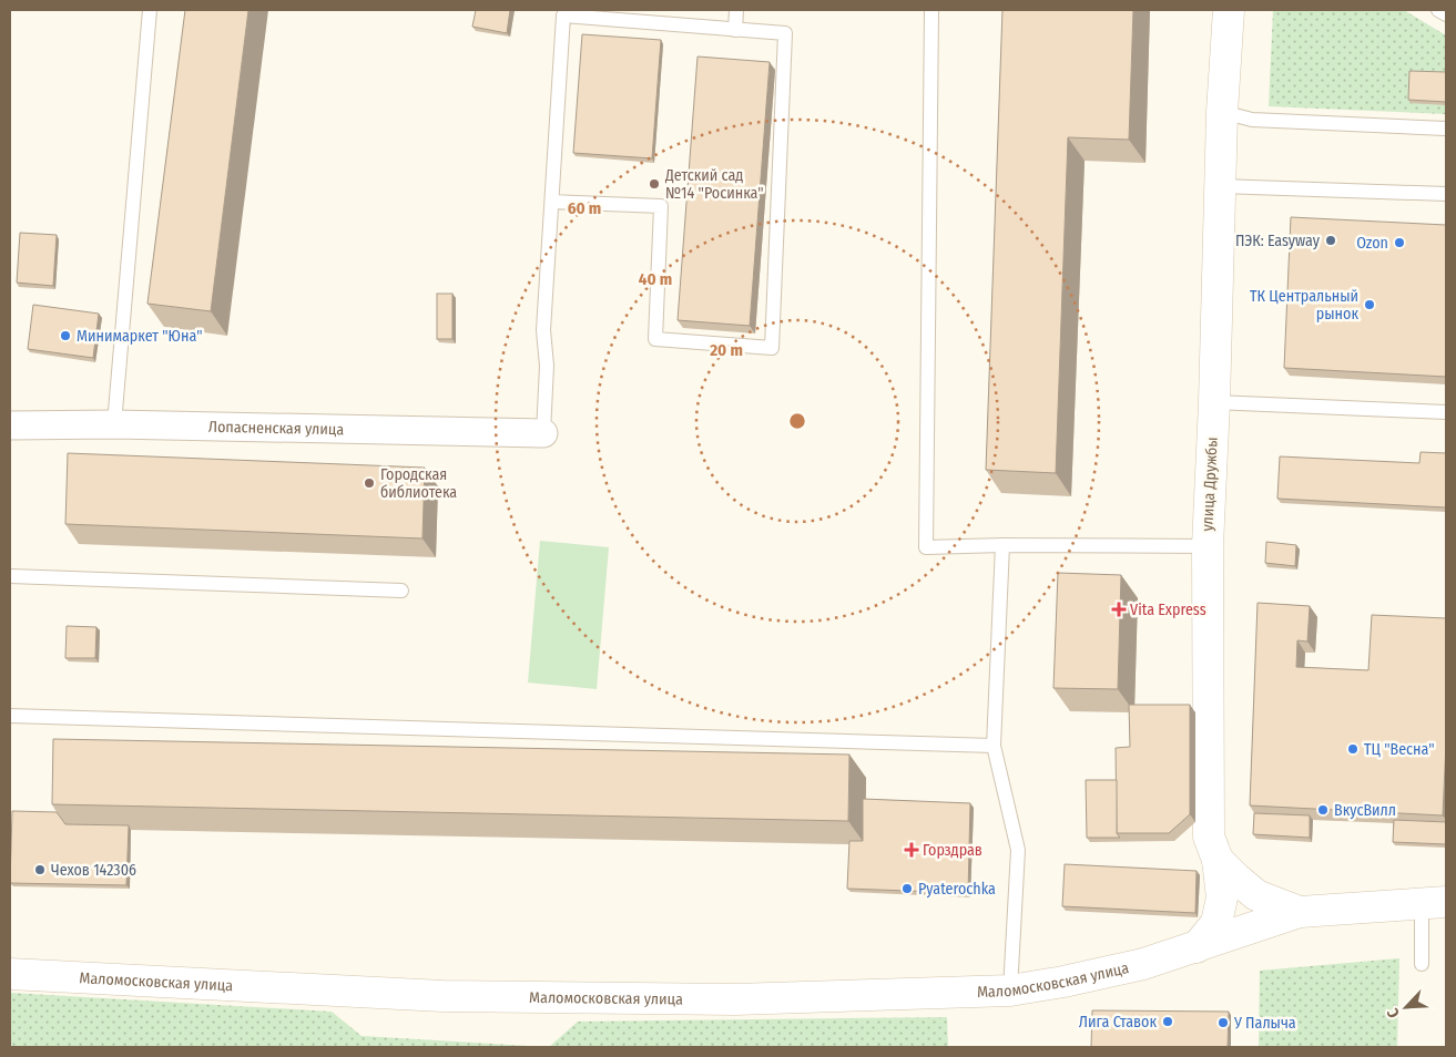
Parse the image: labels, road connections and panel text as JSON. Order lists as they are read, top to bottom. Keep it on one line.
{"streets":{"street":["Лопасненская улица","улица Дружбы","Маломосковская улица"]},"crossings":[["улица Дружбы","Маломосковская улица"]],"places":{"other":["Детский сад №14 \"Росинка\"","ПЭК: Easyway","Ozon","ТК Центральный рынок","Минимаркет \"Юна\"","Городская библиотека","ТЦ \"Весна\"","ВкусВилл","Чехов 142306","Pyaterochka","Лига Ставок","У Палыча"],"health":["Vita Express","Горздрав"]},"north":"bottom left","rings":["60 m","40 m","20 m"]}
